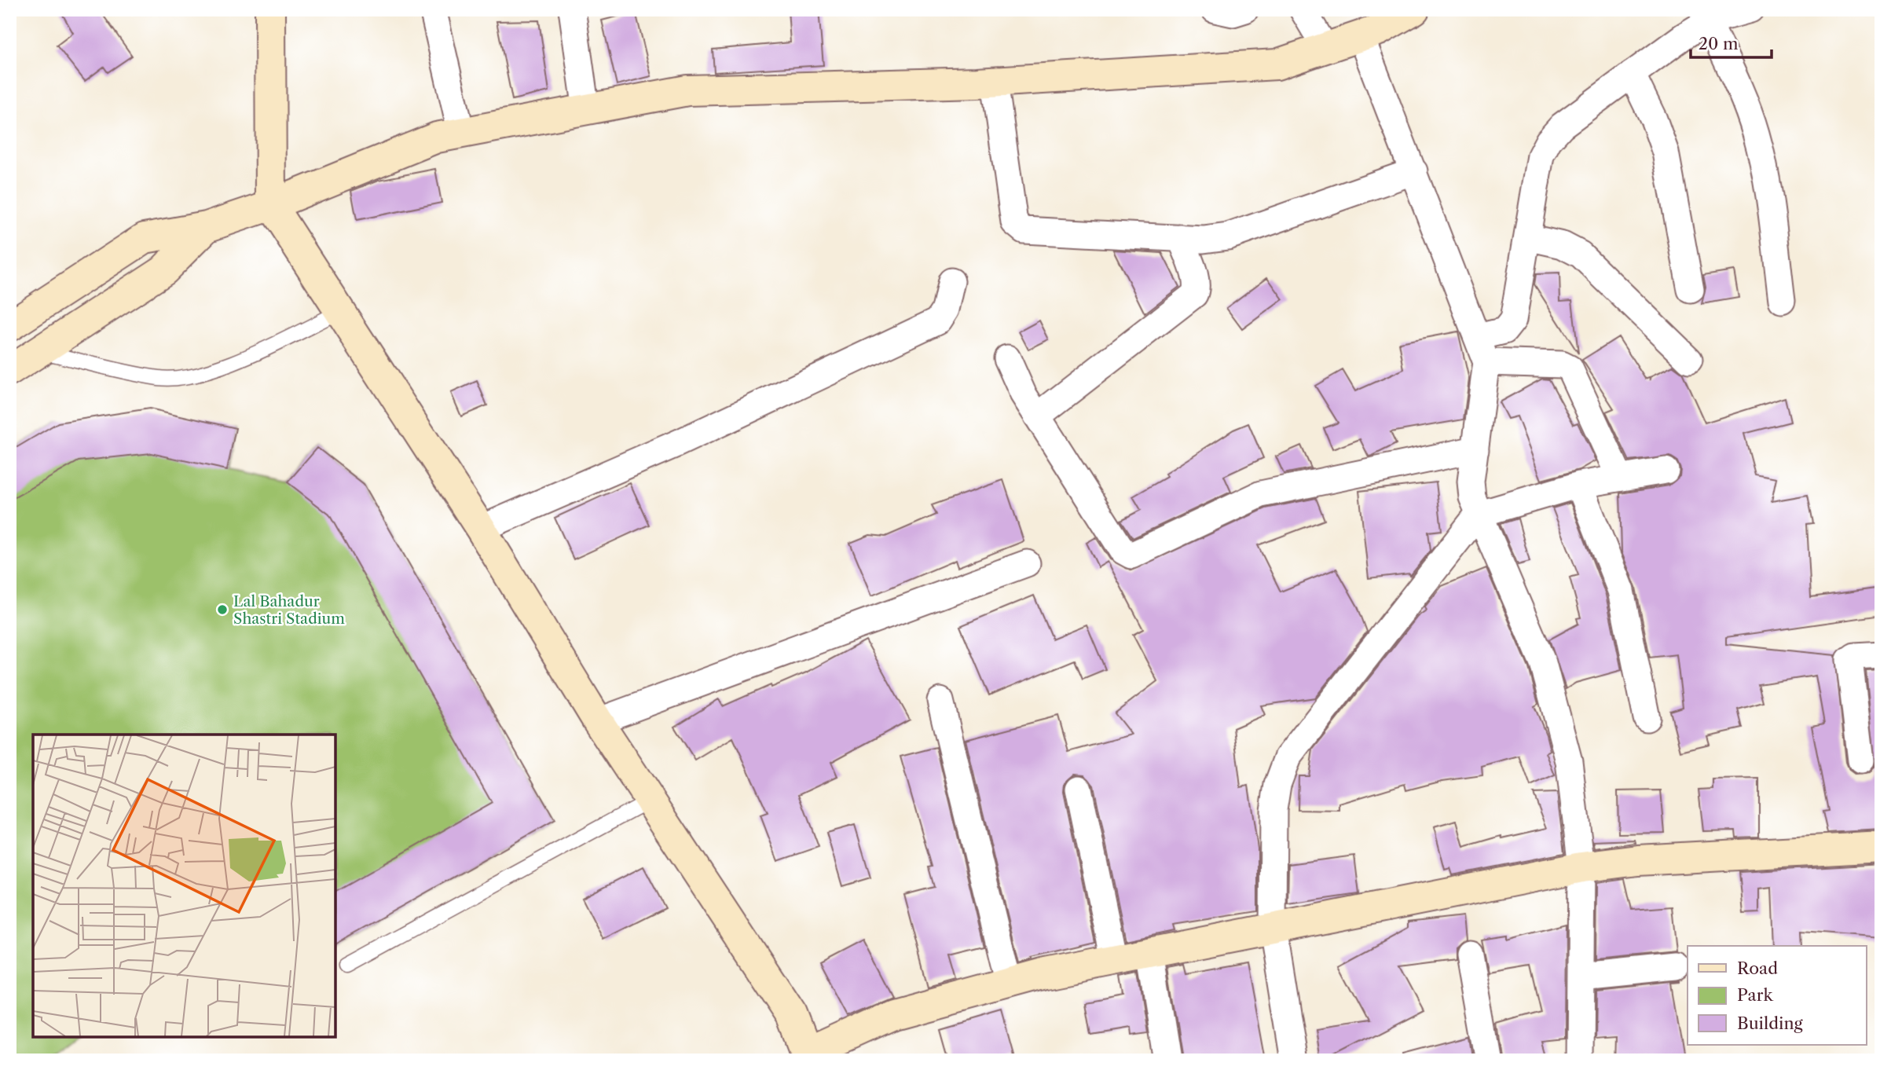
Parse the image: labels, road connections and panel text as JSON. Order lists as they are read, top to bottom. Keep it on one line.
{"places":["Lal Bahadur Shastri Stadium"],"legend":["Road","Park","Building"],"scale_bar":"20 m"}
